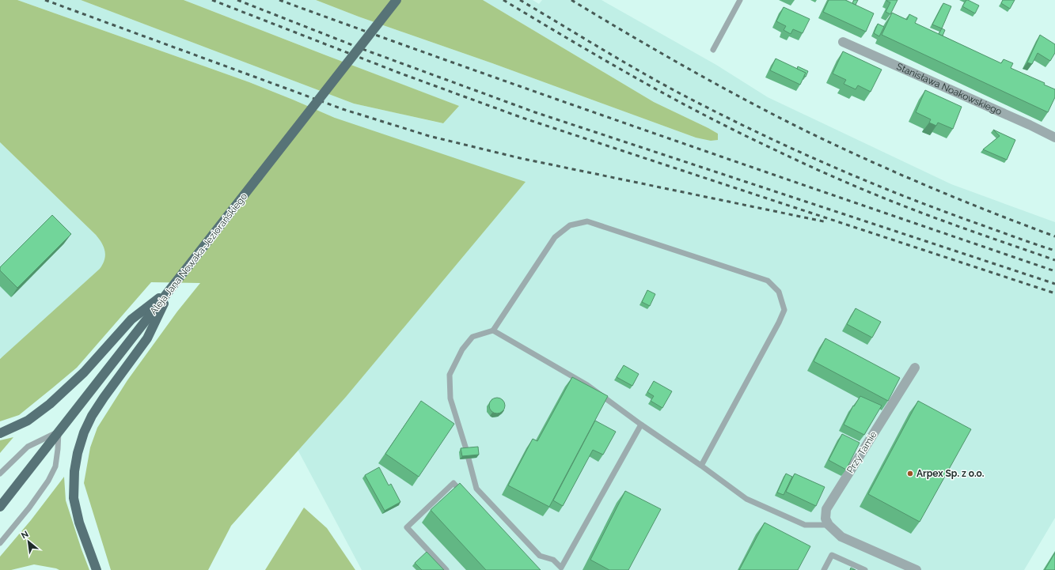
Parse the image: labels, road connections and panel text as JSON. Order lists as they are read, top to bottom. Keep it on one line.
{"streets":{"main road":["Aleja Jana Nowaka-Jeziorańskiego"],"street":["Stanisława Noakowskiego","Przy Tamie"]},"places":["Arpex Sp. z o.o."],"north":"top left"}
